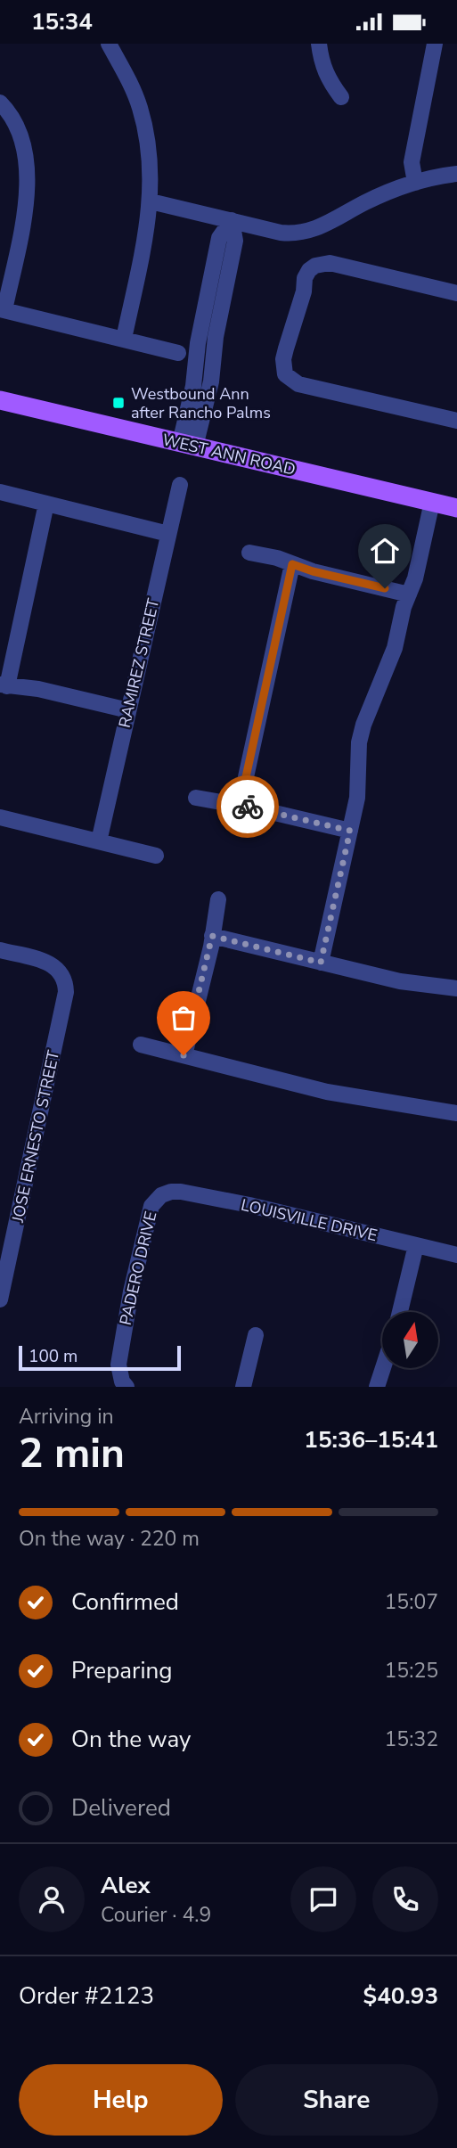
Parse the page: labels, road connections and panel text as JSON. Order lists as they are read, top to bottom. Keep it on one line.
{"streets":{"main road":["WEST ANN ROAD"],"street":["RAMIREZ STREET","JOSE ERNESTO STREET","LOUISVILLE DRIVE","PADERO DRIVE"]},"crossings":[["LOUISVILLE DRIVE","PADERO DRIVE"]],"places":{"transit":["Westbound Ann after Rancho Palms"]},"scale_bar":"100 m","north":"top","page":{"status":"15:34","scale":"100 m","heading":["2 min","Arriving in","15:36–15:41"],"panel":["Alex","Courier · 4.9","Order #2123","$40.93"],"bar":"On the way · 220 m","list":[["Confirmed","15:07"],["Preparing","15:25"],["On the way","15:32"],"Delivered"],"buttons":["Help","Share"]}}
